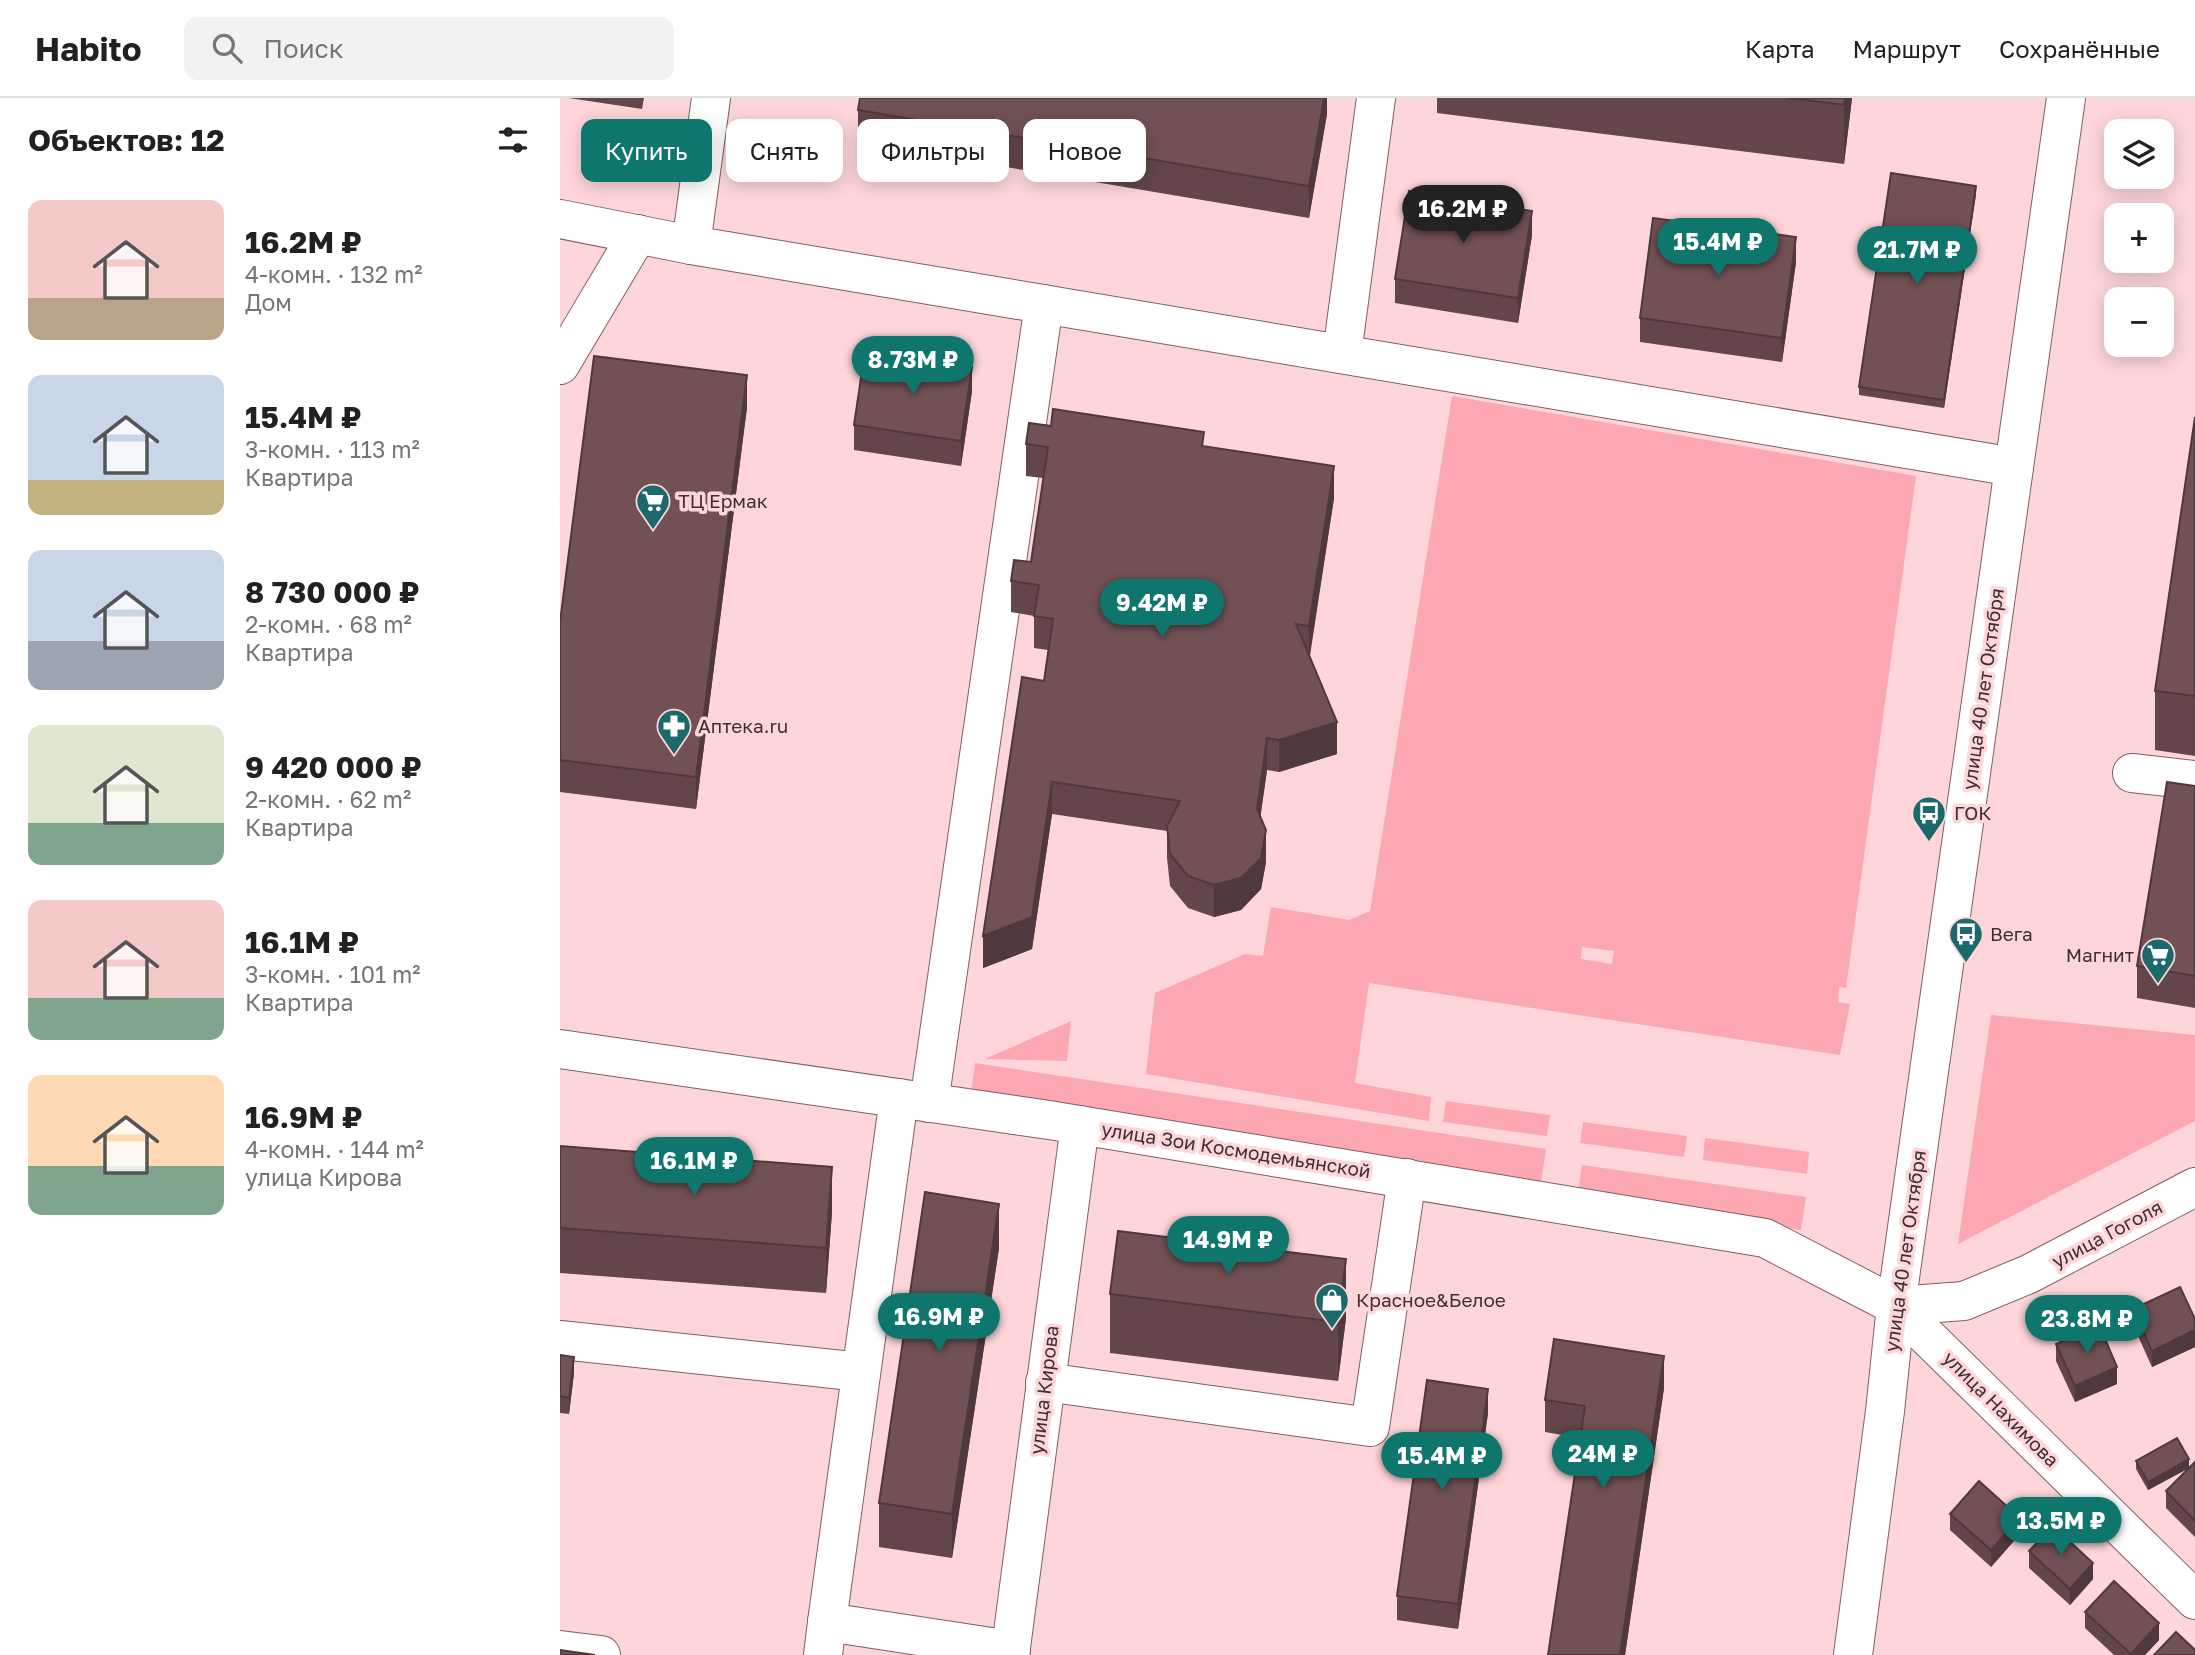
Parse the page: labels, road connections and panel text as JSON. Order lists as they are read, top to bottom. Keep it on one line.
{"streets":{"street":["улица 40 лет Октября","улица Зои Космодемьянской","улица Гоголя","улица Кирова","улица Нахимова"]},"crossings":[["улица 40 лет Октября","улица Зои Космодемьянской"],["улица 40 лет Октября","улица Гоголя"],["улица 40 лет Октября","улица Нахимова"],["улица Зои Космодемьянской","улица Гоголя"],["улица Зои Космодемьянской","улица Кирова"],["улица Зои Космодемьянской","улица Нахимова"],["улица Гоголя","улица Нахимова"]],"places":{"supermarket":["ТЦ Ермак","Магнит"],"pharmacy":["Аптека.ru"],"bus stop":["ГОК","Вега"],"shop":["Красное&Белое"]},"page":{"header":"Habito","search":"Поиск","nav":["Карта","Маршрут","Сохранённые"],"heading":"Объектов: 12","map_buttons":["+","−"],"chip":["Купить","Снять","Фильтры","Новое"],"list":[{"name":"16.2M ₽","note":"4-комн. · 132 m² · Дом"},{"name":"15.4M ₽","note":"3-комн. · 113 m² · Квартира"},{"name":"8 730 000 ₽","note":"2-комн. · 68 m² · Квартира"},{"name":"9 420 000 ₽","note":"2-комн. · 62 m² · Квартира"},{"name":"16.1M ₽","note":"3-комн. · 101 m² · Квартира"},{"name":"16.9M ₽","note":"4-комн. · 144 m² · улица Кирова"}],"price":["16.2M ₽","15.4M ₽","21.7M ₽","8.73M ₽","9.42M ₽","16.1M ₽","14.9M ₽","16.9M ₽","23.8M ₽","24M ₽","15.4M ₽","13.5M ₽"]}}
